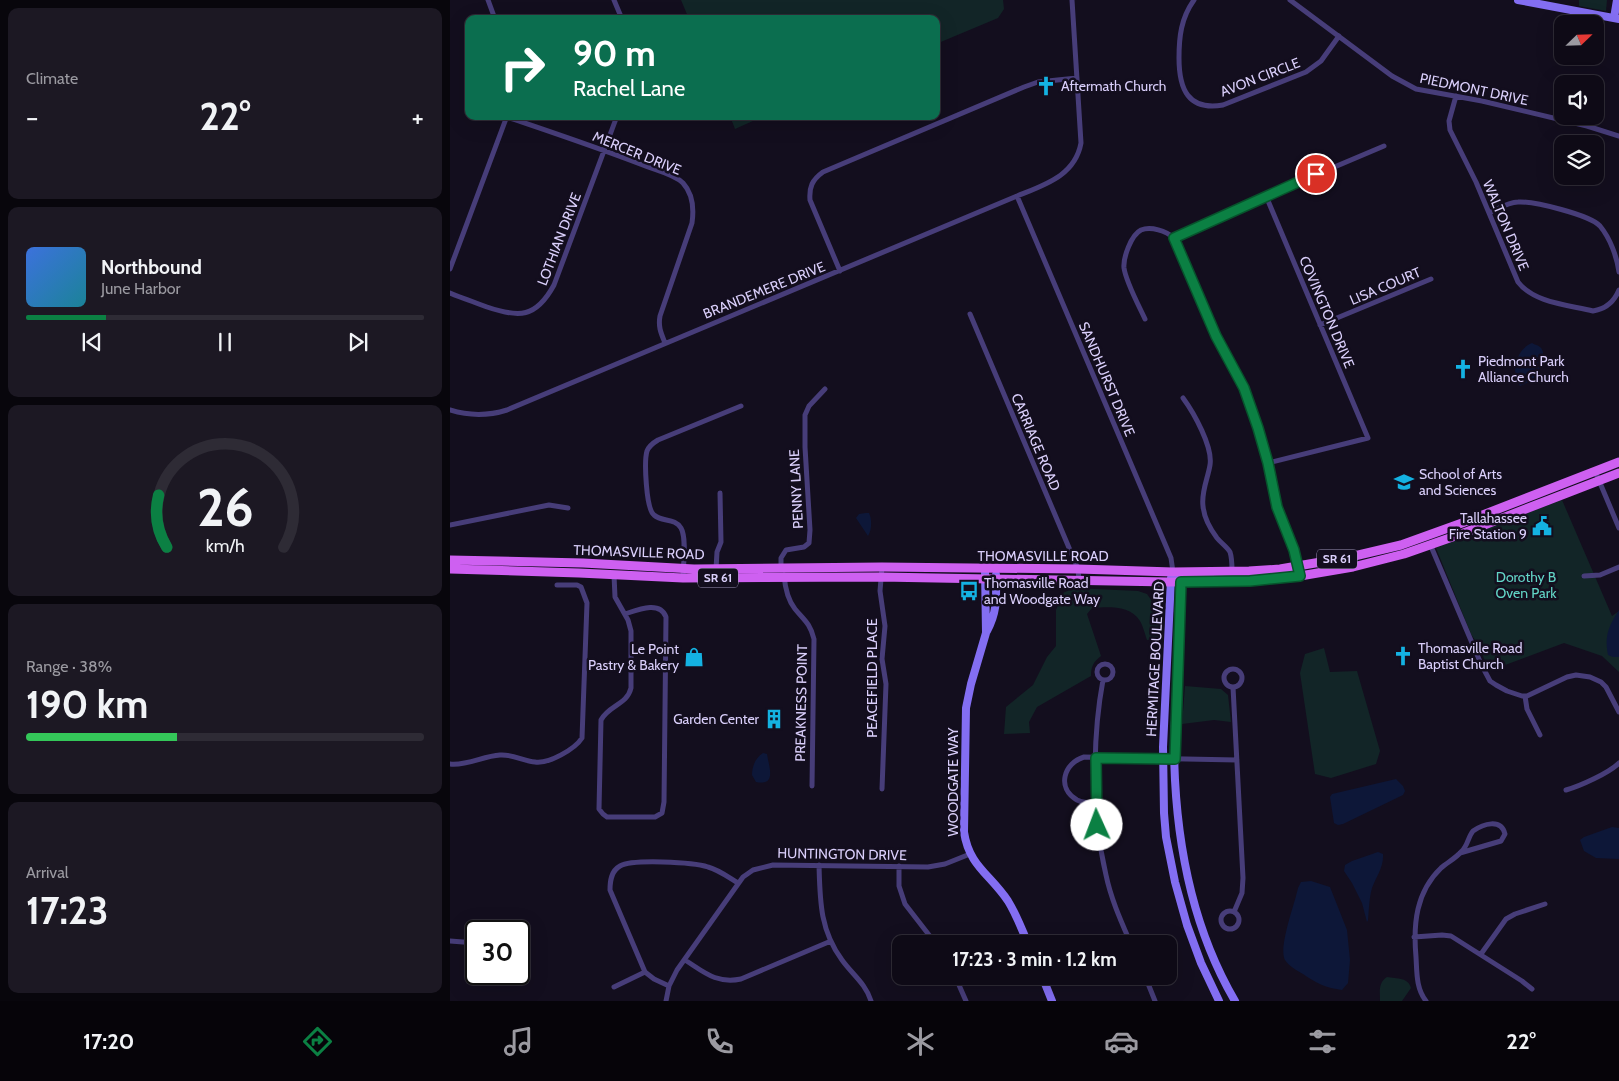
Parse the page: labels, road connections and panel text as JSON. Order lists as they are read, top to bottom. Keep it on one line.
{"streets":{"main road":["THOMASVILLE ROAD","SR 61"],"street":["AVON CIRCLE","PIEDMONT DRIVE","MERCER DRIVE","WALTON DRIVE","LOTHIAN DRIVE","LISA COURT","BRANDEMERE DRIVE","COVINGTON DRIVE","SANDHURST DRIVE","CARRIAGE ROAD","PENNY LANE","HERMITAGE BOULEVARD","PEACEFIELD PLACE","PREAKNESS POINT","WOODGATE WAY","HUNTINGTON DRIVE"]},"crossings":[["AVON CIRCLE","PIEDMONT DRIVE"],["PIEDMONT DRIVE","WALTON DRIVE"],["MERCER DRIVE","LOTHIAN DRIVE"],["MERCER DRIVE","BRANDEMERE DRIVE"],["LISA COURT","COVINGTON DRIVE"],["BRANDEMERE DRIVE","SANDHURST DRIVE"],["SANDHURST DRIVE","THOMASVILLE ROAD"],["SANDHURST DRIVE","HERMITAGE BOULEVARD"],["CARRIAGE ROAD","THOMASVILLE ROAD"],["PENNY LANE","THOMASVILLE ROAD"],["PENNY LANE","PREAKNESS POINT"],["THOMASVILLE ROAD","HERMITAGE BOULEVARD"],["THOMASVILLE ROAD","PEACEFIELD PLACE"],["THOMASVILLE ROAD","PREAKNESS POINT"],["THOMASVILLE ROAD","WOODGATE WAY"],["WOODGATE WAY","HUNTINGTON DRIVE"]],"parks":["Dorothy B Oven Park"],"places":{"church":["Aftermath Church","Piedmont Park Alliance Church","Thomasville Road Baptist Church"],"school or university":["School of Arts and Sciences"],"public building":["Tallahassee Fire Station 9"],"bus stop":["Thomasville Road and Woodgate Way"],"shop":["Le Point Pastry & Bakery"],"building":["Garden Center"]},"north":"top right","page":{"tile":["Climate",["Range · 38%","190 km"],["Arrival","17:23"]],"turn":["90 m","Rachel Lane"],"heat":["−","22°","+"],"song":["Northbound","June Harbor"],"limit":"30","trip":"17:23 · 3 min · 1.2 km","tabs":["17:20","22°"],"gauge":["26","km/h"]}}
